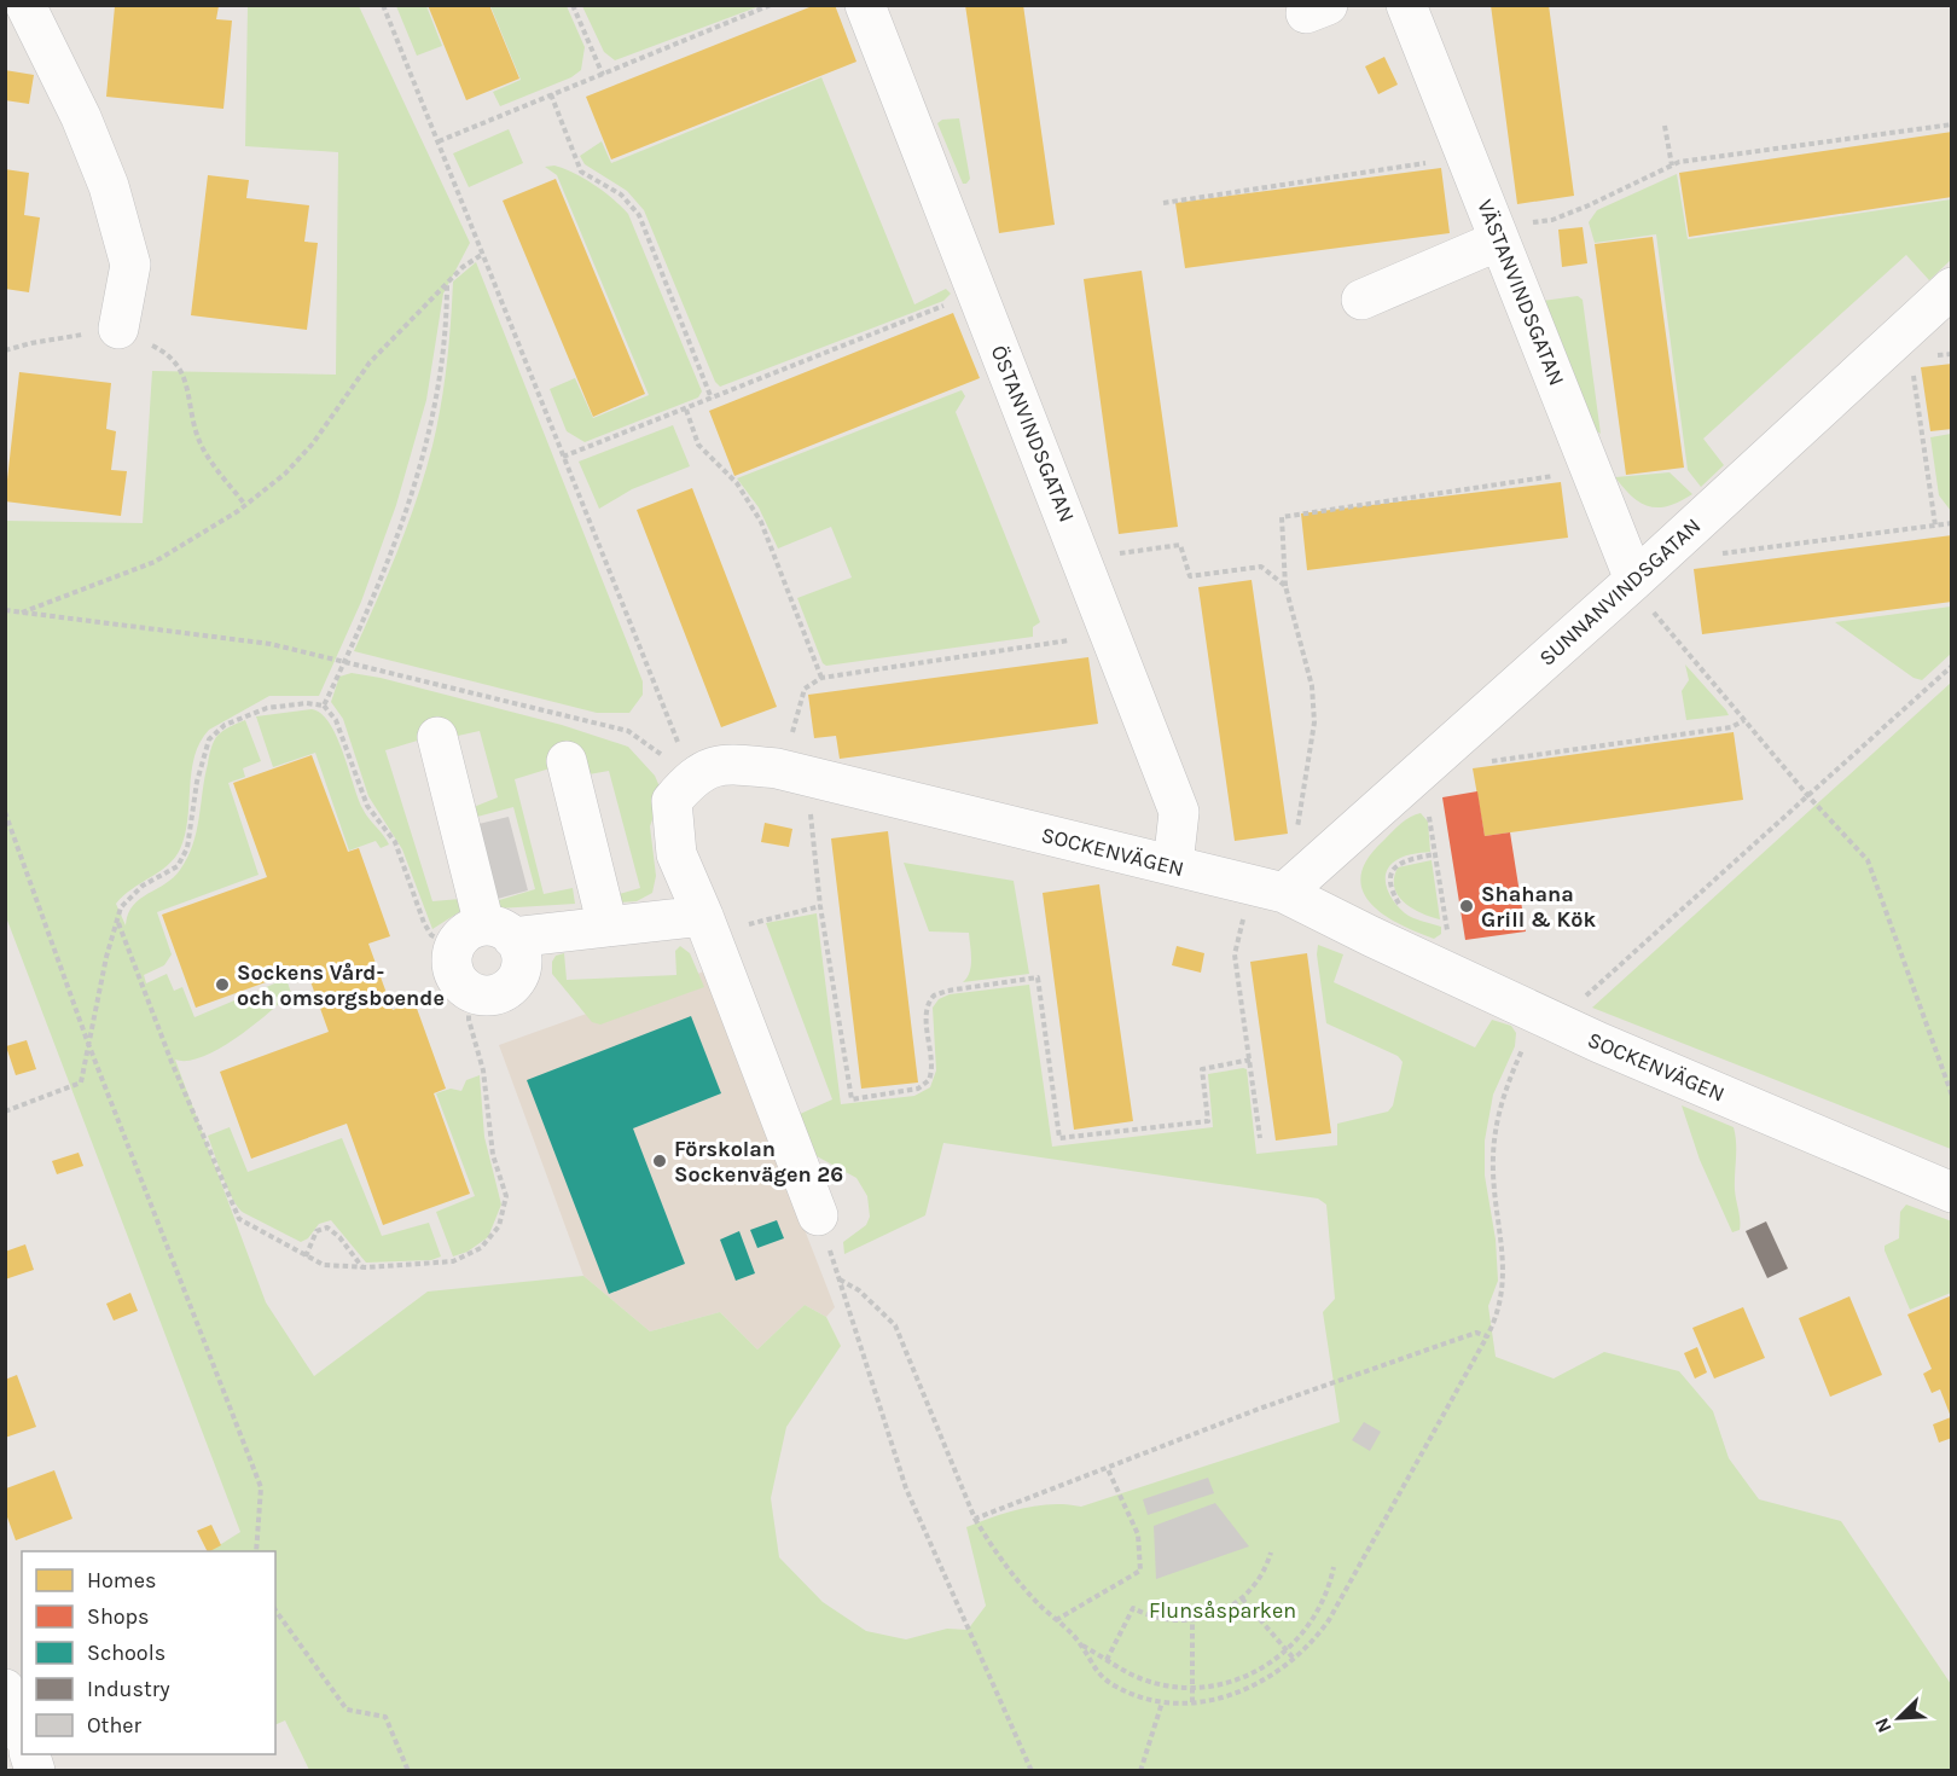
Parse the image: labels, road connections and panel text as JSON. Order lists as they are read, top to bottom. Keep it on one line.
{"streets":{"street":["VÄSTANVINDSGATAN","ÖSTANVINDSGATAN","SUNNANVINDSGATAN","SOCKENVÄGEN"]},"crossings":[["VÄSTANVINDSGATAN","SUNNANVINDSGATAN"],["ÖSTANVINDSGATAN","SOCKENVÄGEN"],["SUNNANVINDSGATAN","SOCKENVÄGEN"]],"parks":["Flunsåsparken"],"places":["Shahana Grill & Kök","Sockens Vård- och omsorgsboende","Förskolan Sockenvägen 26"],"legend":["Homes","Shops","Schools","Industry","Other"],"north":"bottom left"}
